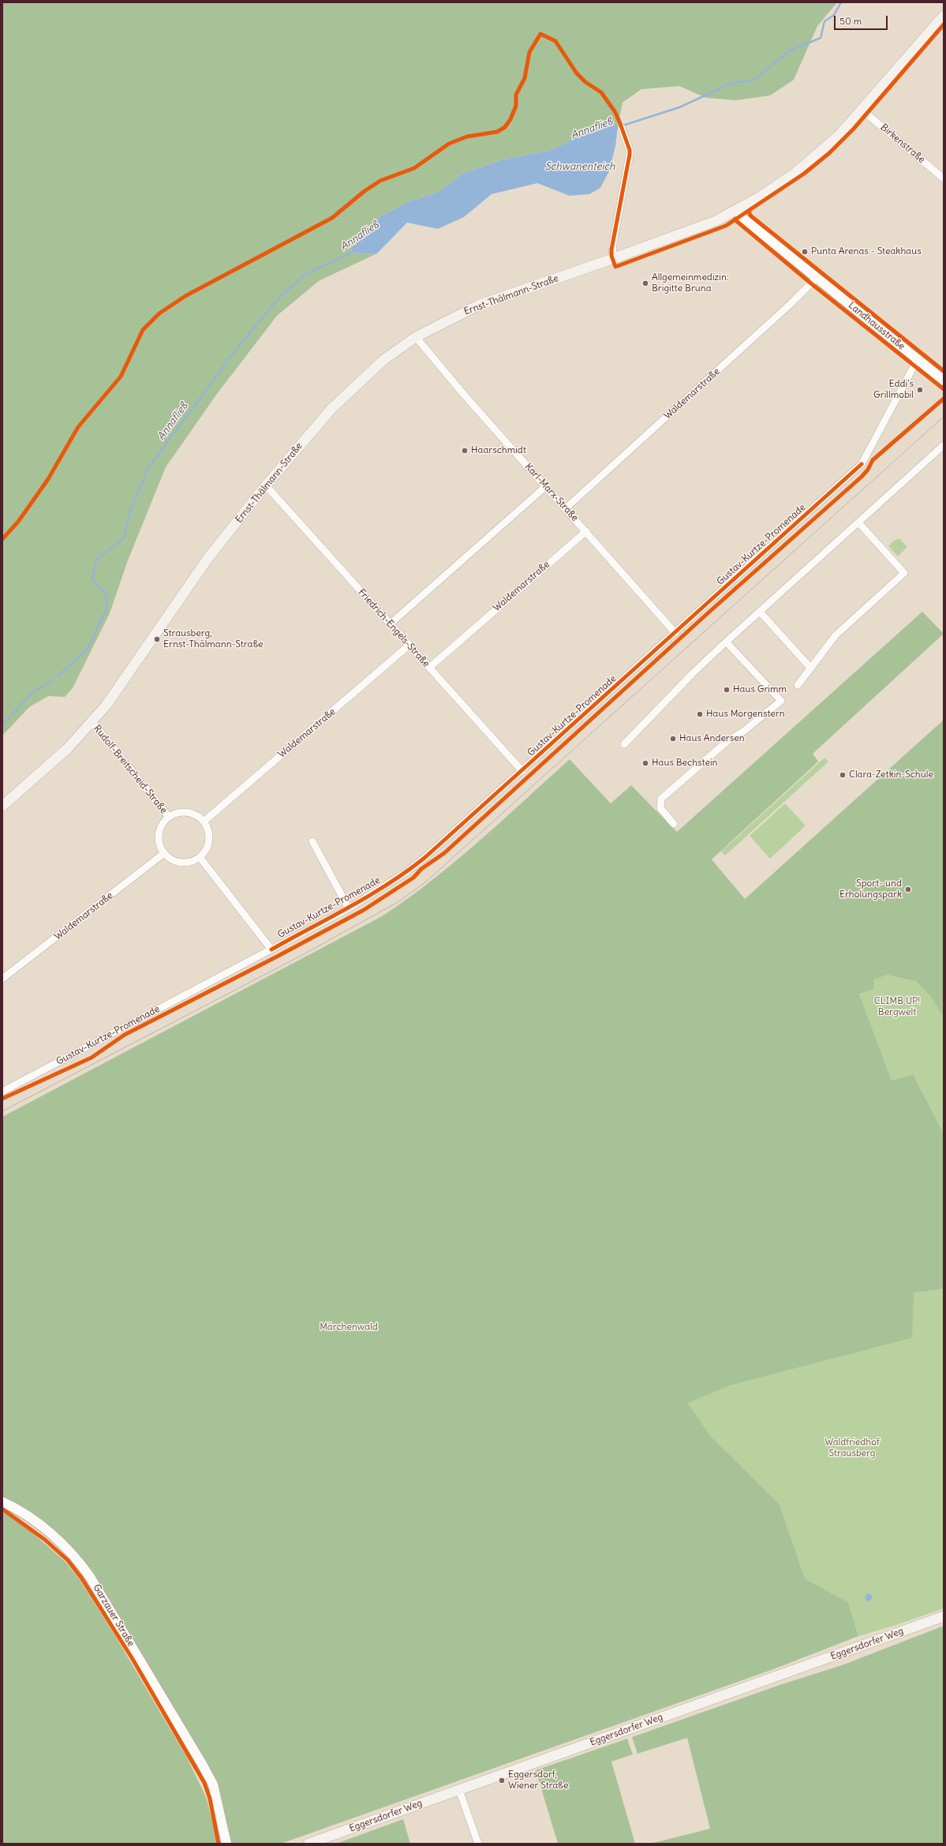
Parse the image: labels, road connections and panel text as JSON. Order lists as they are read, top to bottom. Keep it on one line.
{"streets":{"main road":["Ernst-Thälmann-Straße","Eggersdorfer Weg"],"street":["Birkenstraße","Landhausstraße","Waldemarstraße","Karl-Marx-Straße","Gustav-Kurtze-Promenade","Friedrich-Engels-Straße","Rudolf-Breitscheid-Straße","Garzauer Straße"]},"crossings":[["Birkenstraße","Ernst-Thälmann-Straße"],["Ernst-Thälmann-Straße","Landhausstraße"],["Ernst-Thälmann-Straße","Karl-Marx-Straße"],["Ernst-Thälmann-Straße","Friedrich-Engels-Straße"],["Ernst-Thälmann-Straße","Rudolf-Breitscheid-Straße"],["Landhausstraße","Waldemarstraße"],["Landhausstraße","Gustav-Kurtze-Promenade"],["Waldemarstraße","Karl-Marx-Straße"],["Waldemarstraße","Friedrich-Engels-Straße"],["Waldemarstraße","Rudolf-Breitscheid-Straße"],["Karl-Marx-Straße","Gustav-Kurtze-Promenade"],["Gustav-Kurtze-Promenade","Friedrich-Engels-Straße"]],"water":["Annafließ","Schwanenteich"],"parks":["CLIMB UP! Bergwelt","Märchenwald","Waldfriedhof Strausberg"],"places":["Punta Arenas - Steakhaus","Allgemeinmedizin: Brigitte Bruna","Eddi's Grillmobil","Haarschmidt","Strausberg, Ernst-Thälmann-Straße","Haus Grimm","Haus Morgenstern","Haus Andersen","Haus Bechstein","Clara-Zetkin-Schule","Sport- und Erholungspark","Eggersdorf, Wiener Straße"],"scale_bar":"50 m"}
